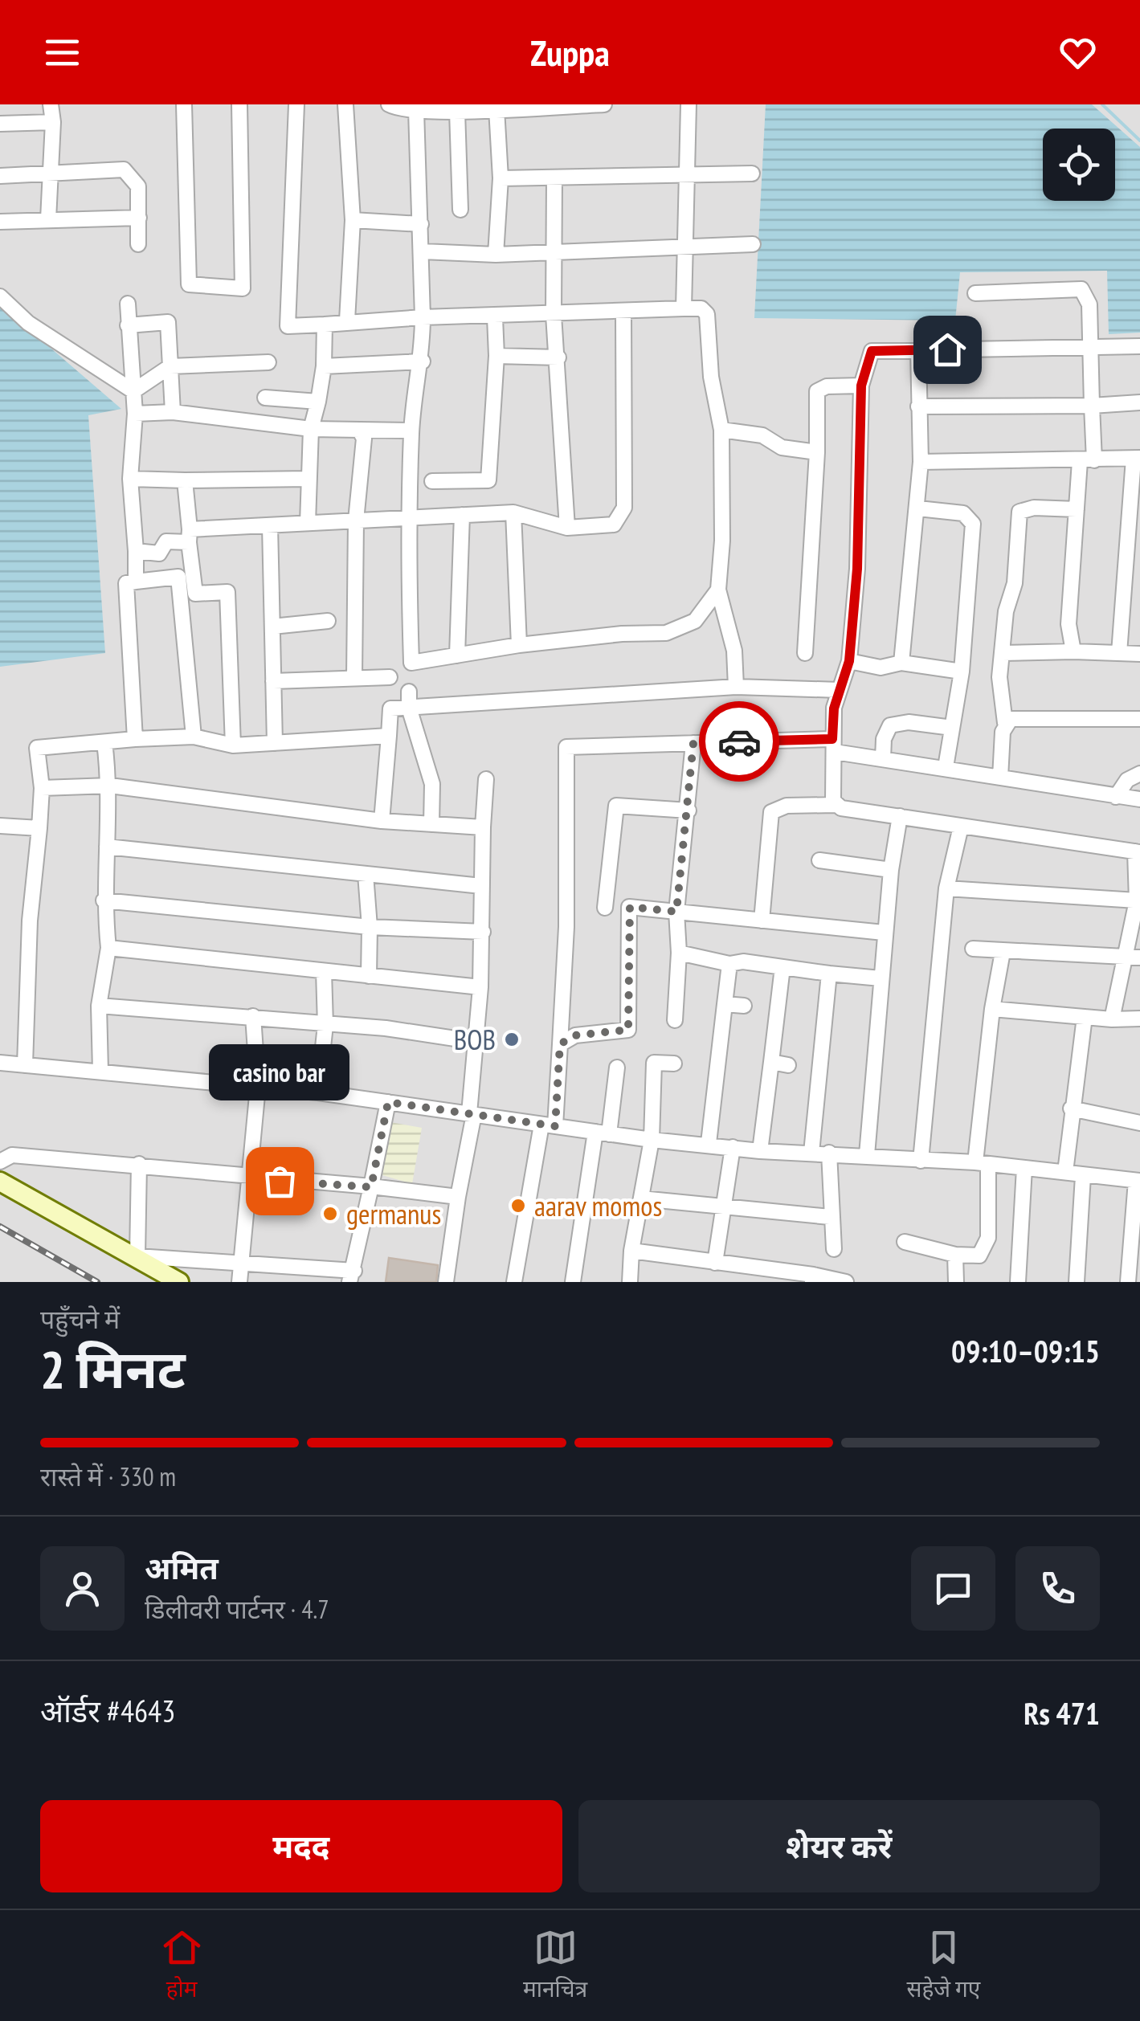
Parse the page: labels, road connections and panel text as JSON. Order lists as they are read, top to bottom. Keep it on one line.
{"places":["BOB","casino bar","aarav momos","germanus"],"page":{"header":"Zuppa","bubble":"casino bar","heading":["2 मिनट","पहुँचने में","09:10–09:15"],"panel":["अमित","डिलीवरी पार्टनर · 4.7","ऑर्डर #4643","Rs 471"],"bar":"रास्ते में · 330 m","buttons":["मदद","शेयर करें"],"tabs":["होम","मानचित्र","सहेजे गए"]}}
